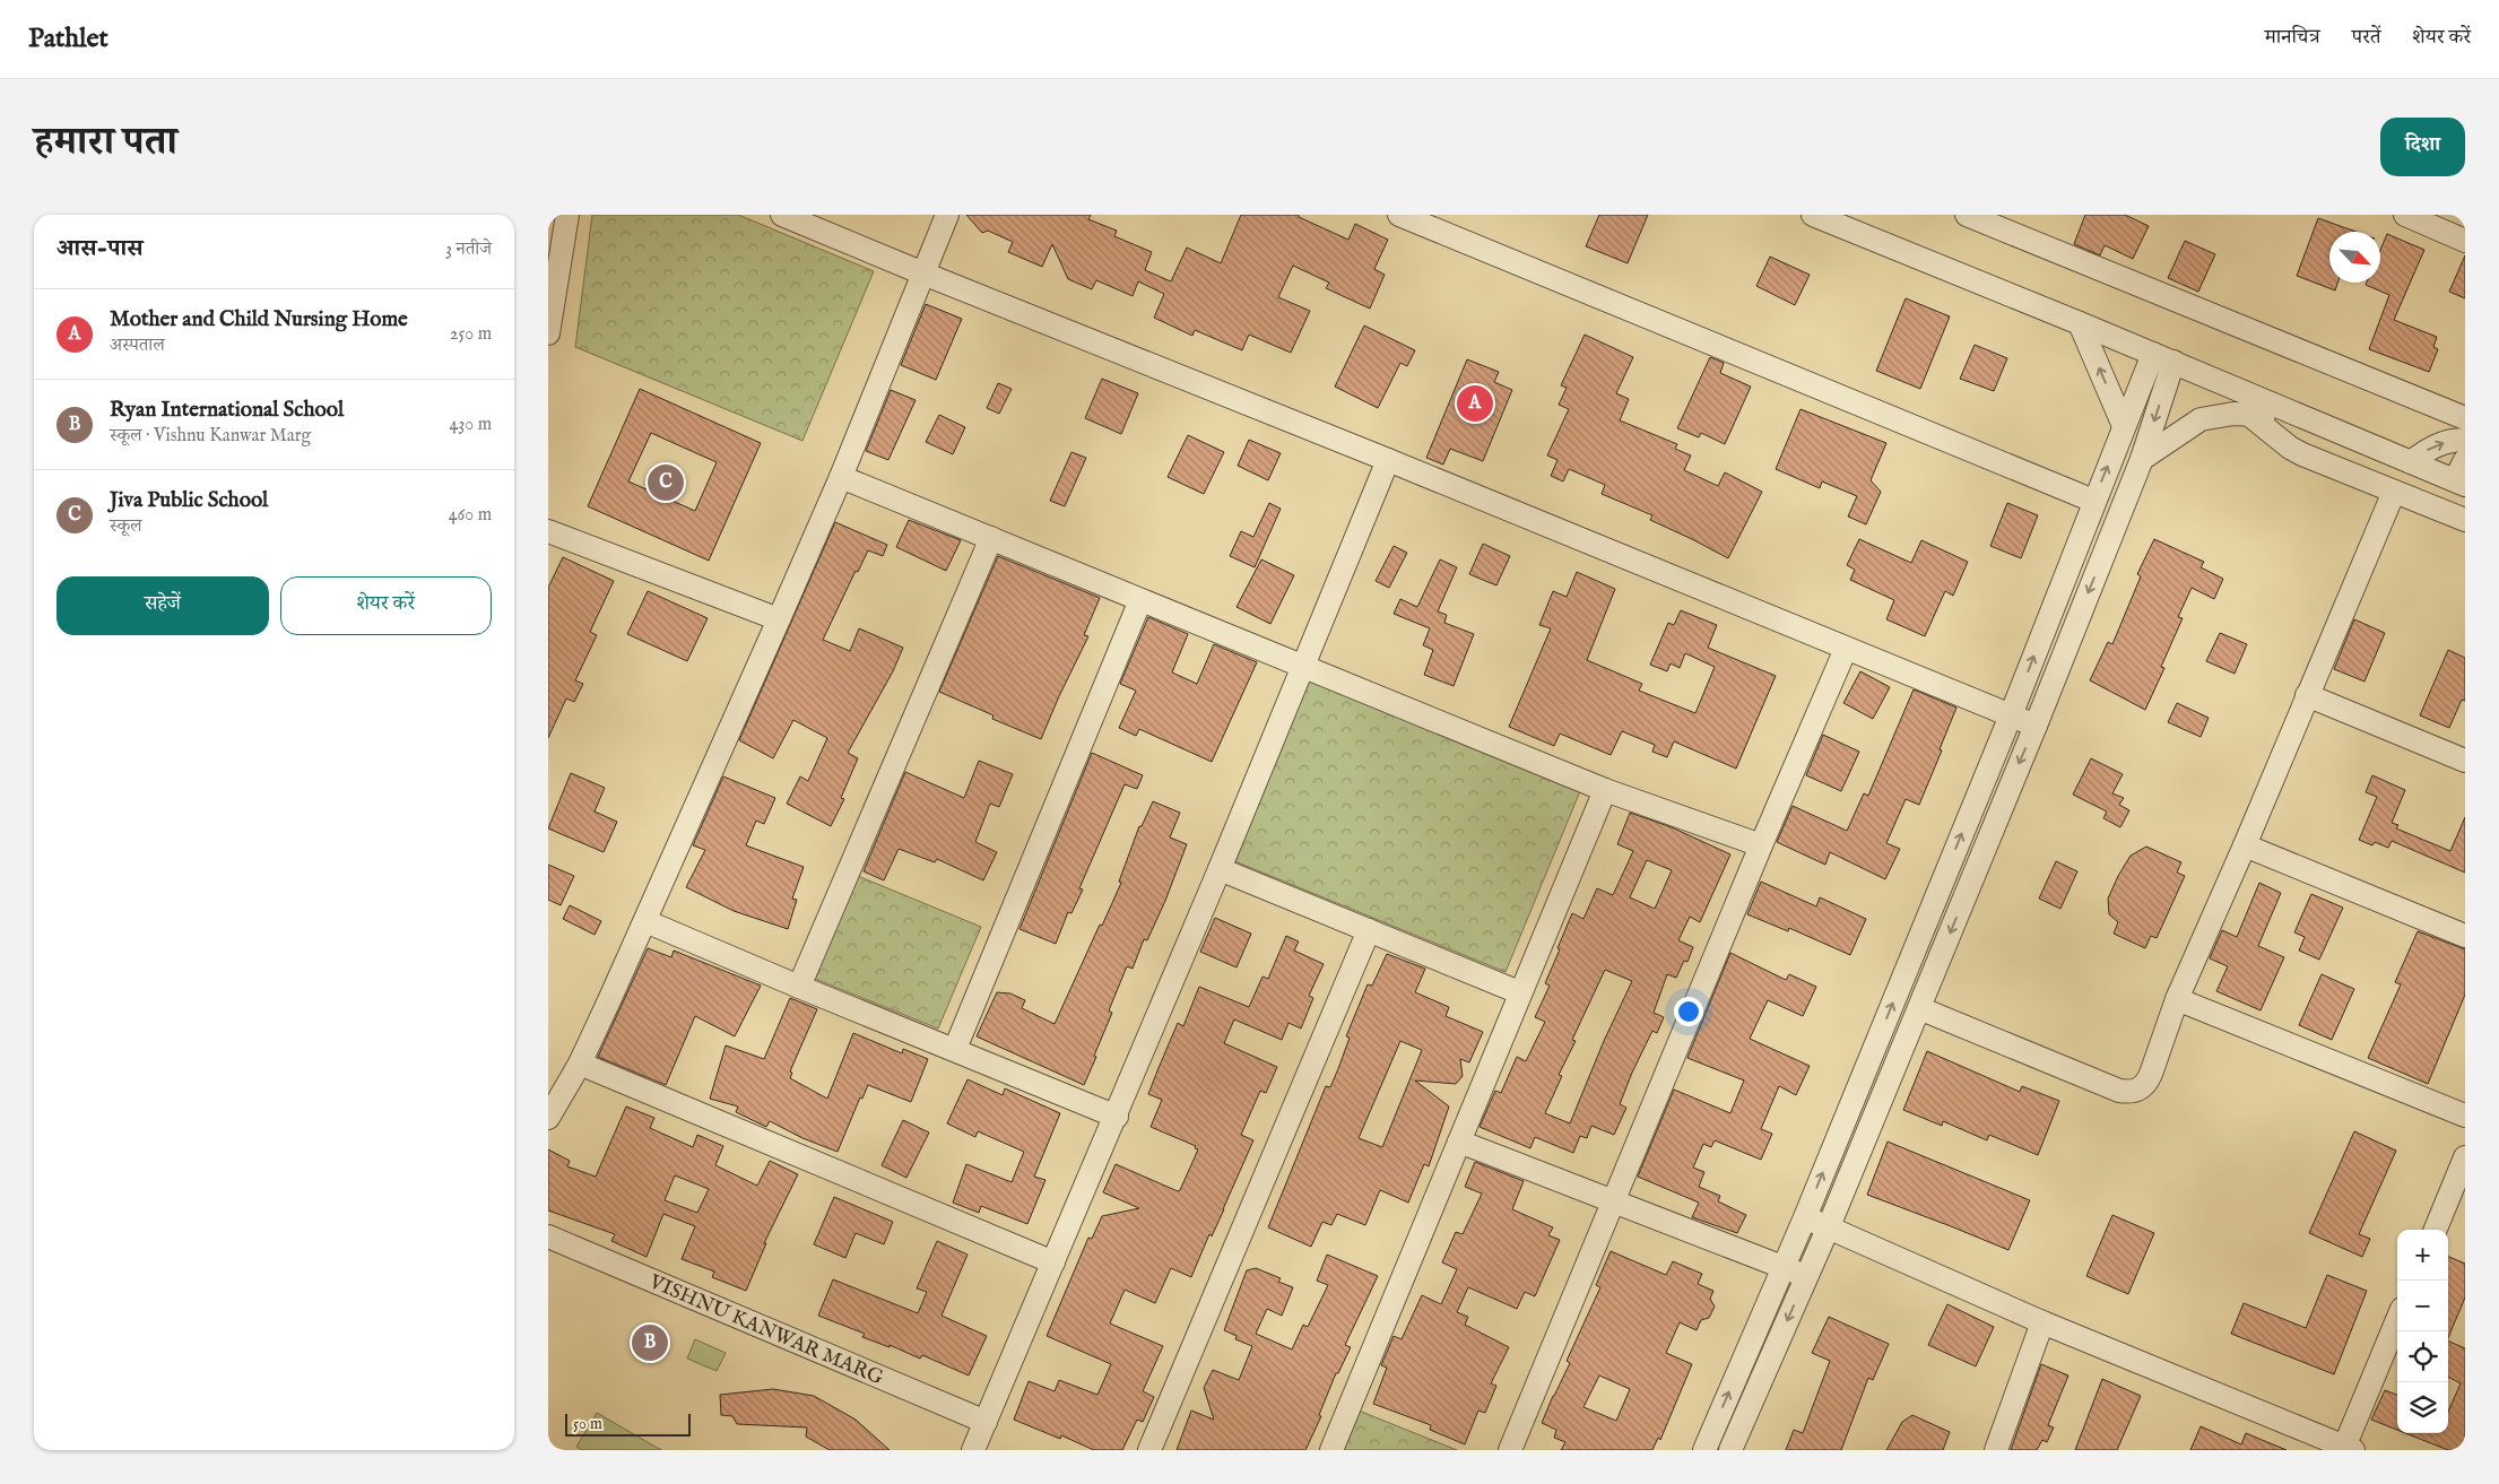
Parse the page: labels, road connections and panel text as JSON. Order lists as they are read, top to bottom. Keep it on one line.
{"streets":{"street":["VISHNU KANWAR MARG"]},"scale_bar":"50 m","north":"bottom right","page":{"header":"Pathlet","nav":["मानचित्र","परतें","शेयर करें"],"title":"हमारा पता","buttons":["दिशा",["सहेजें","शेयर करें"]],"heading":["आस-पास","3 नतीजे"],"list":[{"mark":"A","name":"Mother and Child Nursing Home","note":"अस्पताल","value":"250 m"},{"mark":"B","name":"Ryan International School","note":"स्कूल · Vishnu Kanwar Marg","value":"430 m"},{"mark":"C","name":"Jiva Public School","note":"स्कूल","value":"460 m"}],"pins":["A","C","B"],"map_buttons":["+","−"],"scale":"50 m"}}
